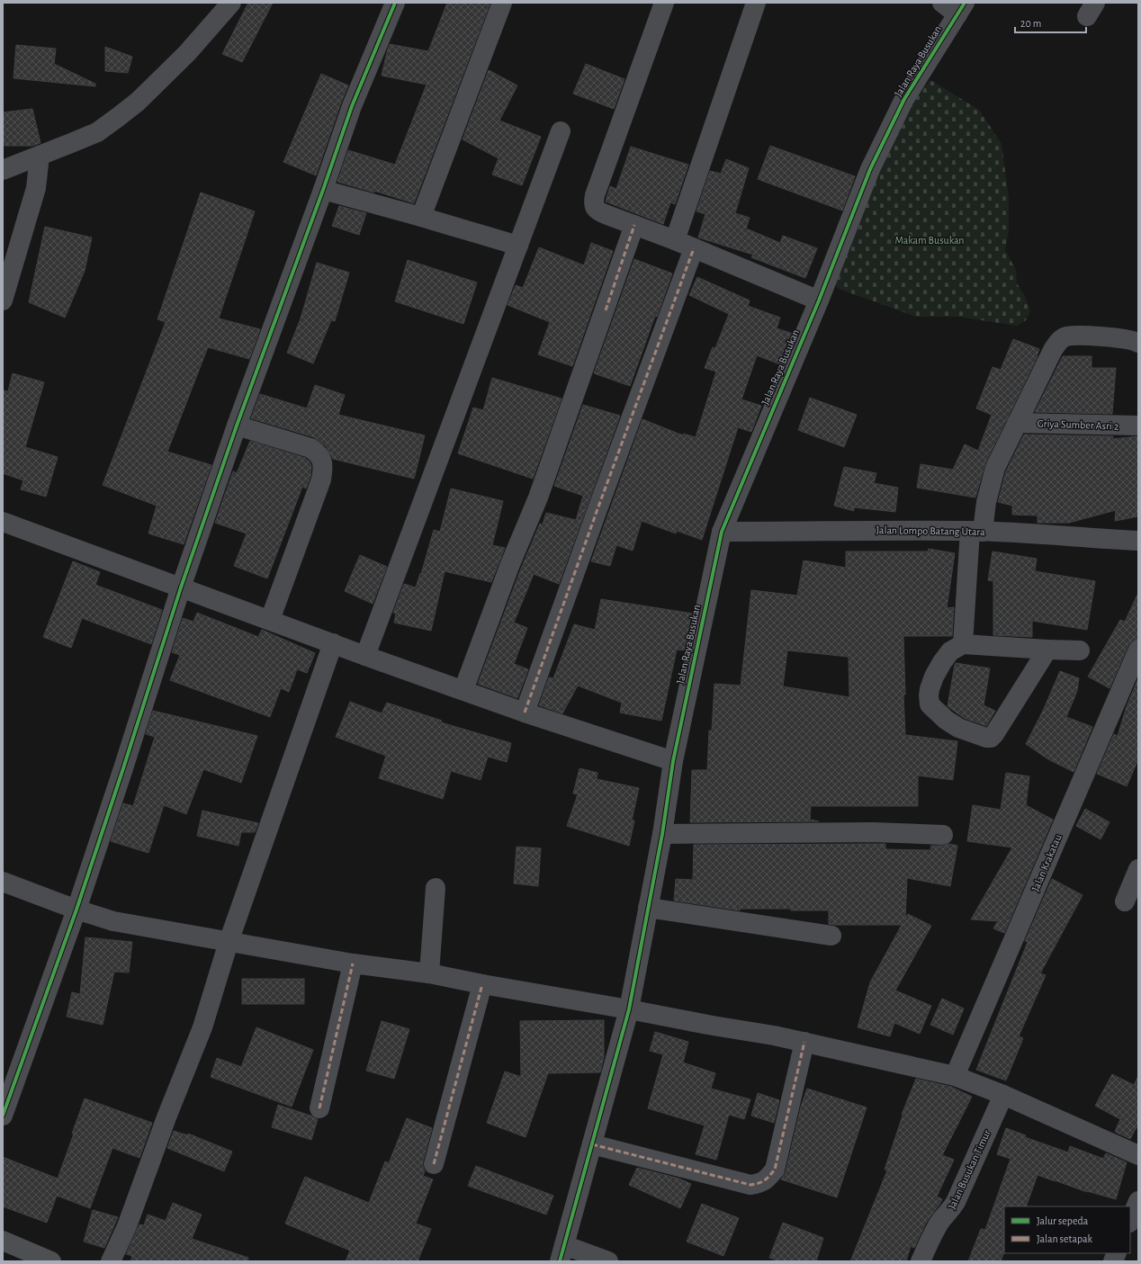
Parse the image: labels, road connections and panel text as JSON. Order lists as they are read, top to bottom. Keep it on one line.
{"streets":{"street":["Jalan Raya Busukan","Griya Sumber Asri 2","Jalan Lompo Batang Utara","Jalan Krakatau","Jalan Busukan Timur"]},"crossings":[["Jalan Raya Busukan","Jalan Lompo Batang Utara"],["Griya Sumber Asri 2","Jalan Lompo Batang Utara"]],"parks":["Makam Busukan"],"legend":["Jalur sepeda","Jalan setapak"],"scale_bar":"20 m"}
